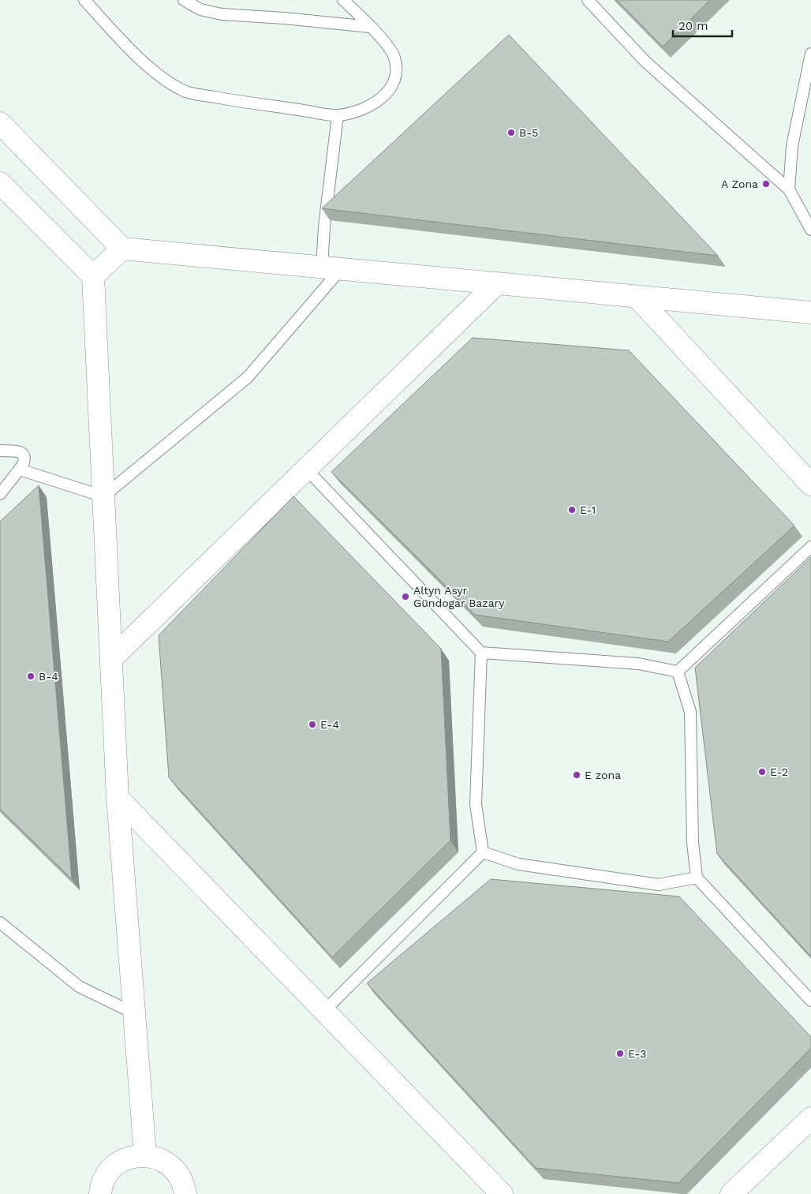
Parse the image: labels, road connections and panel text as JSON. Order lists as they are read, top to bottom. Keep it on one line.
{"places":["B-5","A Zona","E-1","Altyn Asyr Gündogar Bazary","B-4","E-4","E-2","E zona","E-3"],"scale_bar":"20 m"}
